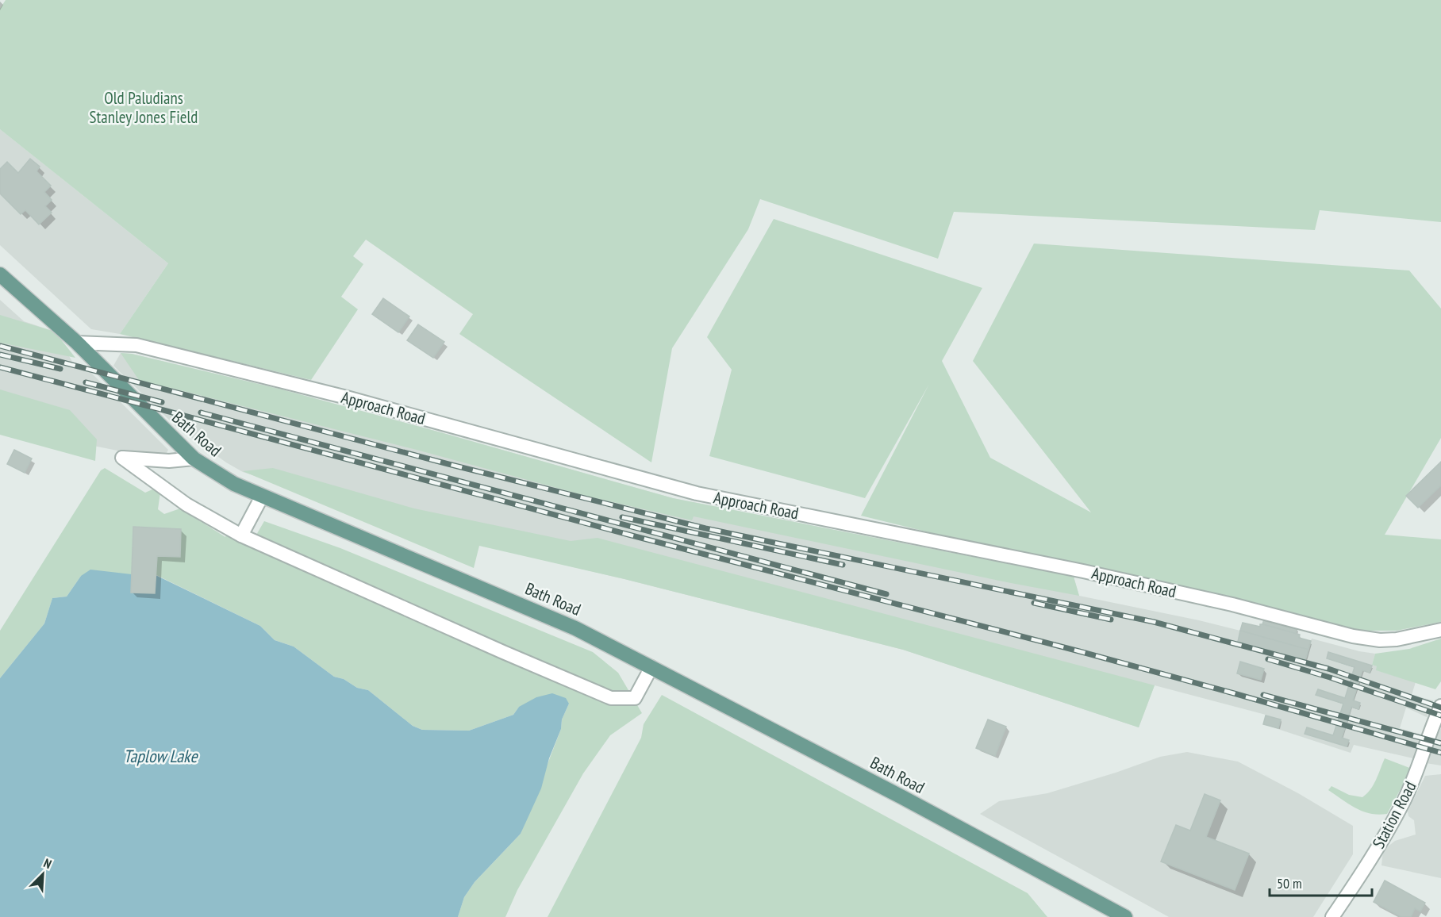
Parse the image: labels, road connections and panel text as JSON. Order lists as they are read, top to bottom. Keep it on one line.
{"streets":{"main road":["Bath Road"],"street":["Approach Road","Station Road"]},"crossings":[["Approach Road","Bath Road"]],"water":["Taplow Lake"],"parks":["Old Paludians Stanley Jones Field"],"scale_bar":"50 m","north":"top right"}
